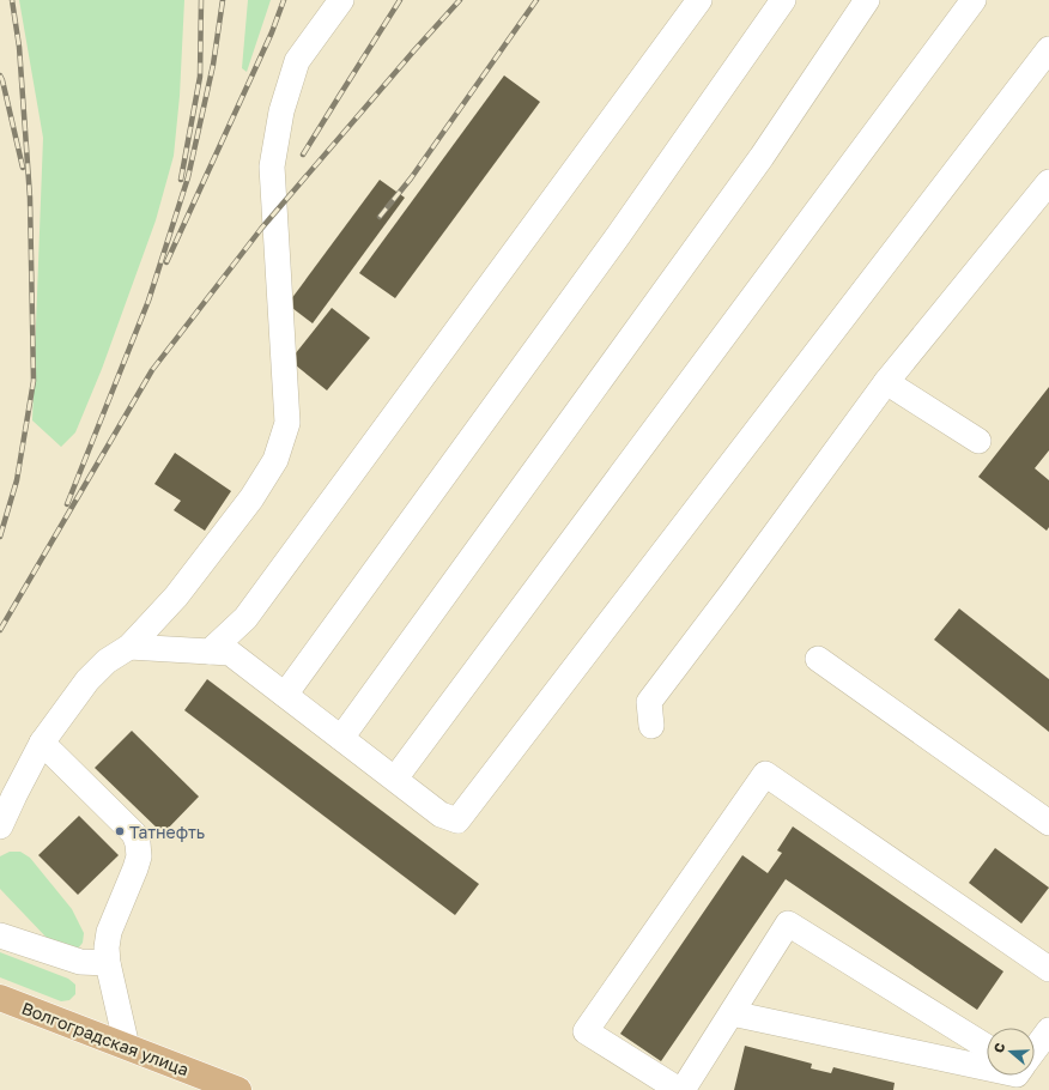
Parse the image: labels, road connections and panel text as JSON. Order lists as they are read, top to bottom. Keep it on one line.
{"streets":{"main road":["Волгоградская улица"]},"places":["Татнефть"],"north":"left"}
